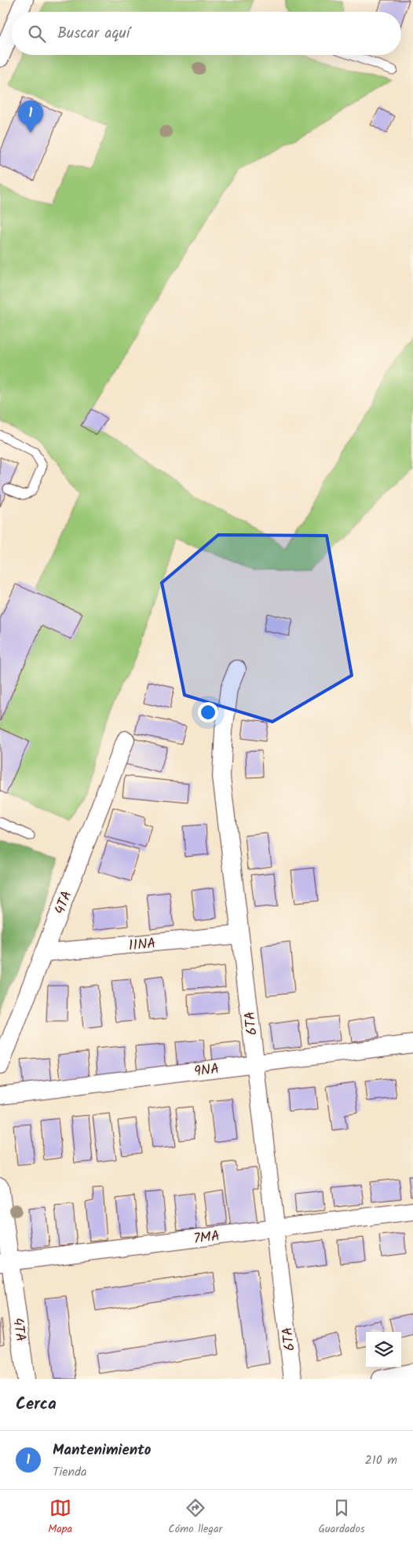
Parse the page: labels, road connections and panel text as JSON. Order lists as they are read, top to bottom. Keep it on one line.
{"streets":{"street":["4TA","11NA","6TA","9NA","7MA"]},"crossings":[["4TA","11NA"],["4TA","7MA"],["11NA","6TA"],["6TA","9NA"],["6TA","7MA"]],"page":{"search":"Buscar aquí","pins":"1","heading":"Cerca","list":[{"mark":"1","name":"Mantenimiento","note":"Tienda","value":"210 m"}],"nav":["Mapa","Cómo llegar","Guardados"]}}
